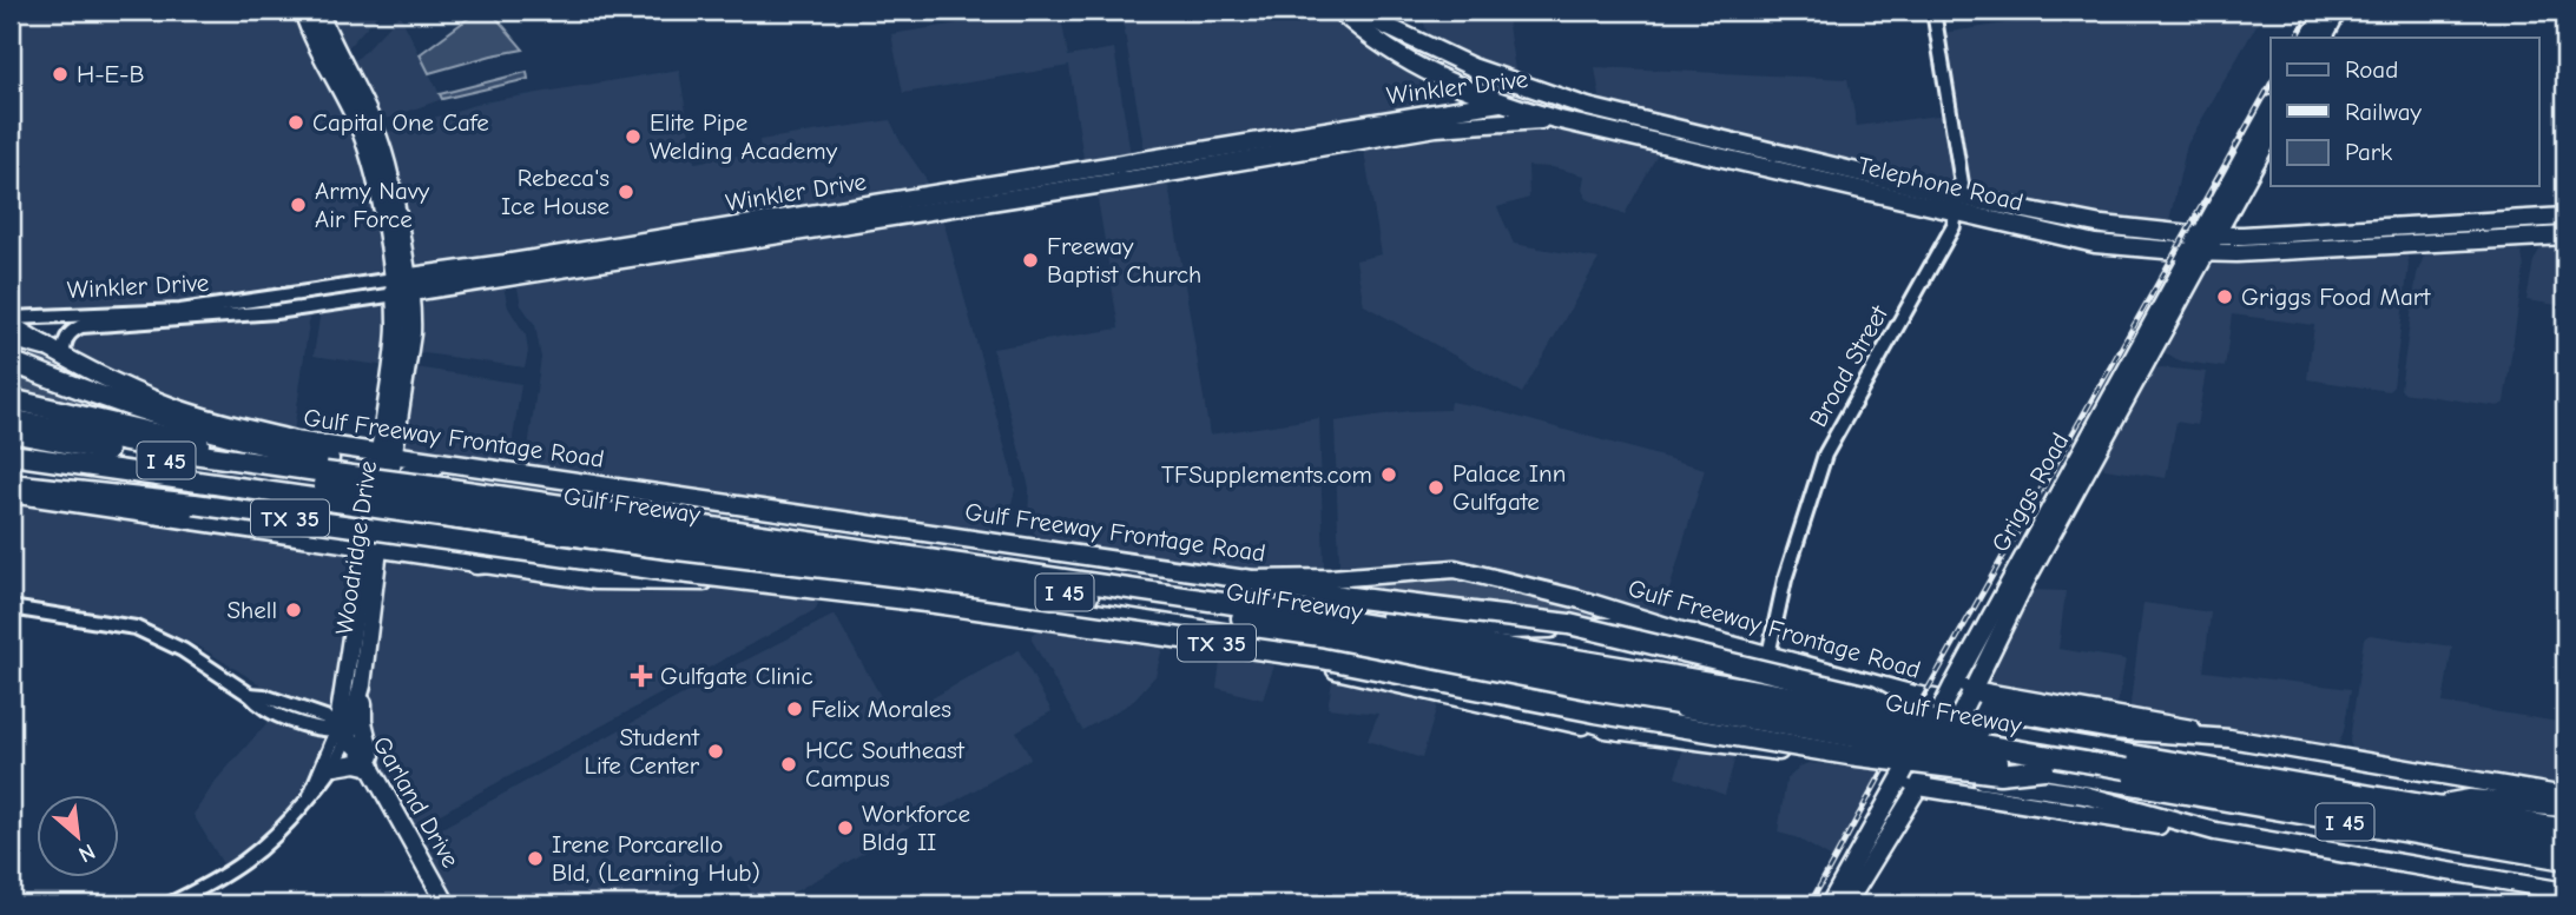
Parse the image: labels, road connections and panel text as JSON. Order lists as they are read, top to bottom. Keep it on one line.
{"streets":{"highway":["I 45","Gulf Freeway","TX 35"],"main road":["Winkler Drive","Telephone Road","Gulf Freeway Frontage Road","Griggs Road","Woodridge Drive","Garland Drive"],"street":["Broad Street"]},"crossings":[["Winkler Drive","Telephone Road"],["Winkler Drive","Gulf Freeway Frontage Road"],["Winkler Drive","Woodridge Drive"],["Telephone Road","Broad Street"],["Telephone Road","Griggs Road"],["Broad Street","Gulf Freeway Frontage Road"],["Gulf Freeway Frontage Road","Gulf Freeway"],["Gulf Freeway Frontage Road","Woodridge Drive"],["Gulf Freeway","TX 35"],["Woodridge Drive","Garland Drive"]],"places":{"other":["H-E-B","Capital One Cafe","Elite Pipe Welding Academy","Rebeca's Ice House","Army Navy Air Force","Freeway Baptist Church","Griggs Food Mart","TFSupplements.com","Palace Inn Gulfgate","Shell","Felix Morales","Student Life Center","HCC Southeast Campus","Workforce Bldg II","Irene Porcarello Bld, (Learning Hub)"],"health":["Gulfgate Clinic"]},"legend":["Road","Railway","Park"],"north":"bottom right"}
